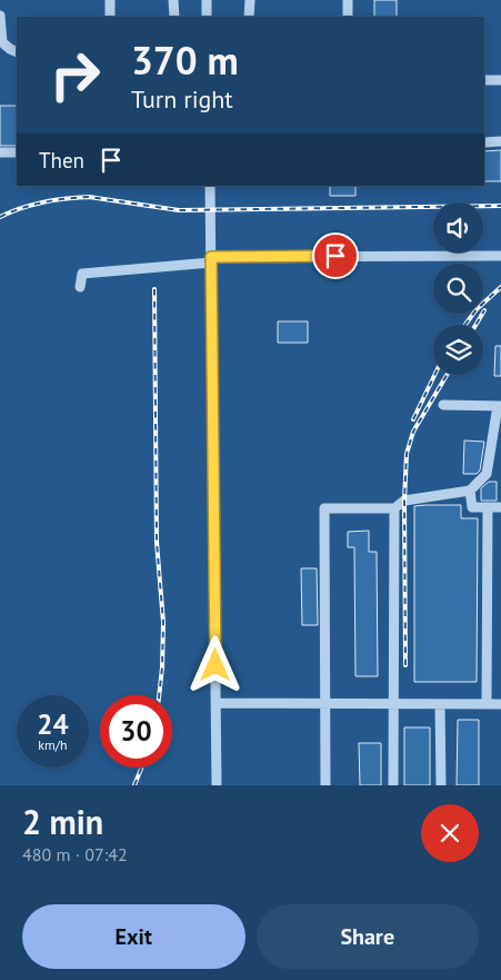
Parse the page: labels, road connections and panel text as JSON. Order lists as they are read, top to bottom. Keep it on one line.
{"page":{"turn":["370 m","Turn right"],"then":"Then","speed":"24 km/h","limit":"30","heading":["2 min","480 m · 07:42"],"buttons":["Exit","Share"]}}
